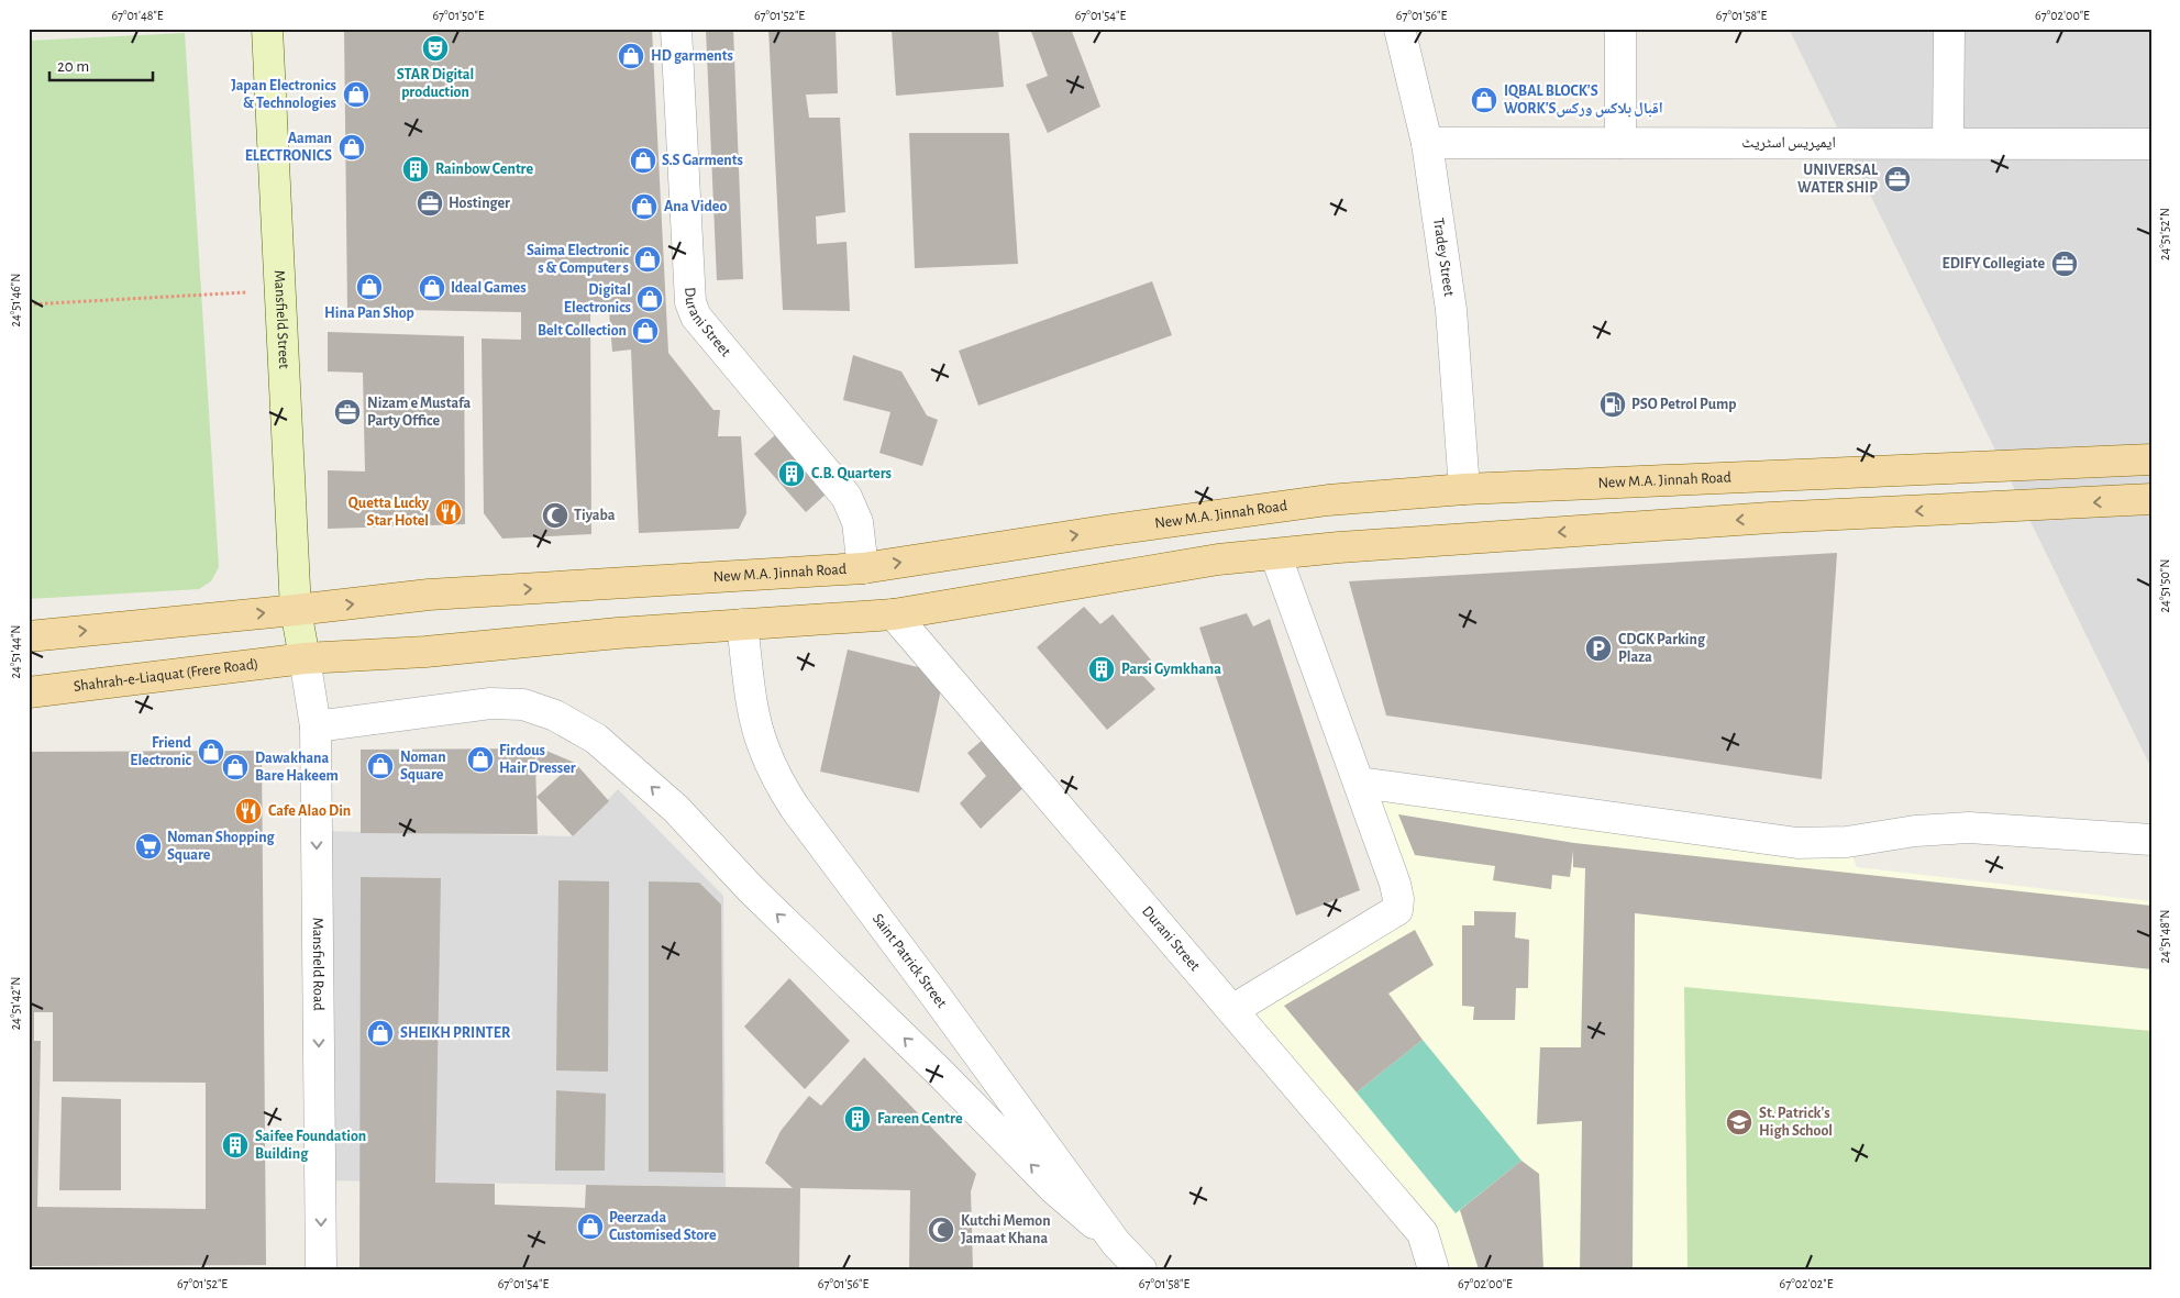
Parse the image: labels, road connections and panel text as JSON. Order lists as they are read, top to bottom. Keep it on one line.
{"streets":{"main road":["Mansfield Street","New M.A. Jinnah Road","Shahrah-e-Liaquat (Frere Road)"],"street":["ایمپریس اسٹریٹ","Tradey Street","Durani Street","Saint Patrick Street","Mansfield Road"]},"crossings":[["ایمپریس اسٹریٹ","Tradey Street"],["Tradey Street","New M.A. Jinnah Road"],["Mansfield Street","New M.A. Jinnah Road"],["Mansfield Street","Shahrah-e-Liaquat (Frere Road)"],["Mansfield Street","Mansfield Road"],["Durani Street","New M.A. Jinnah Road"],["Shahrah-e-Liaquat (Frere Road)","Mansfield Road"]],"one_way":["Mansfield Road"],"places":{"theatre":["STAR Digital production"],"shop":["HD garments","Japan Electronics & Technologies","IQBAL BLOCK'S WORK'Sاقبال بلاکس ورکس","Aaman ELECTRONICS","S.S Garments","Ana Video","Saima Electronic s & Computer s","Hina Pan Shop","Ideal Games","Digital Electronics","Belt Collection","Friend Electronic","Firdous Hair Dresser","Noman Square","Dawakhana Bare Hakeem","SHEIKH PRINTER","Peerzada Customised Store"],"building":["Rainbow Centre","C.B. Quarters","Parsi Gymkhana","Fareen Centre","Saifee Foundation Building"],"office":["UNIVERSAL WATER SHIP","Hostinger","EDIFY Collegiate","Nizam e Mustafa Party Office"],"fuel station":["PSO Petrol Pump"],"restaurant":["Quetta Lucky Star Hotel","Cafe Alao Din"],"mosque":["Tiyaba","Kutchi Memon Jamaat Khana"],"parking":["CDGK Parking Plaza"],"supermarket":["Noman Shopping Square"],"school or university":["St. Patrick's High School"]},"scale_bar":"20 m","coordinates":["67°01'48\"E","67°01'50\"E","67°01'52\"E","67°01'54\"E","67°01'56\"E","67°01'58\"E","67°02'00\"E","24°51'52\"N","24°51'46\"N","24°51'50\"N","24°51'44\"N","24°51'48\"N","24°51'42\"N","67°02'02\"E"]}
